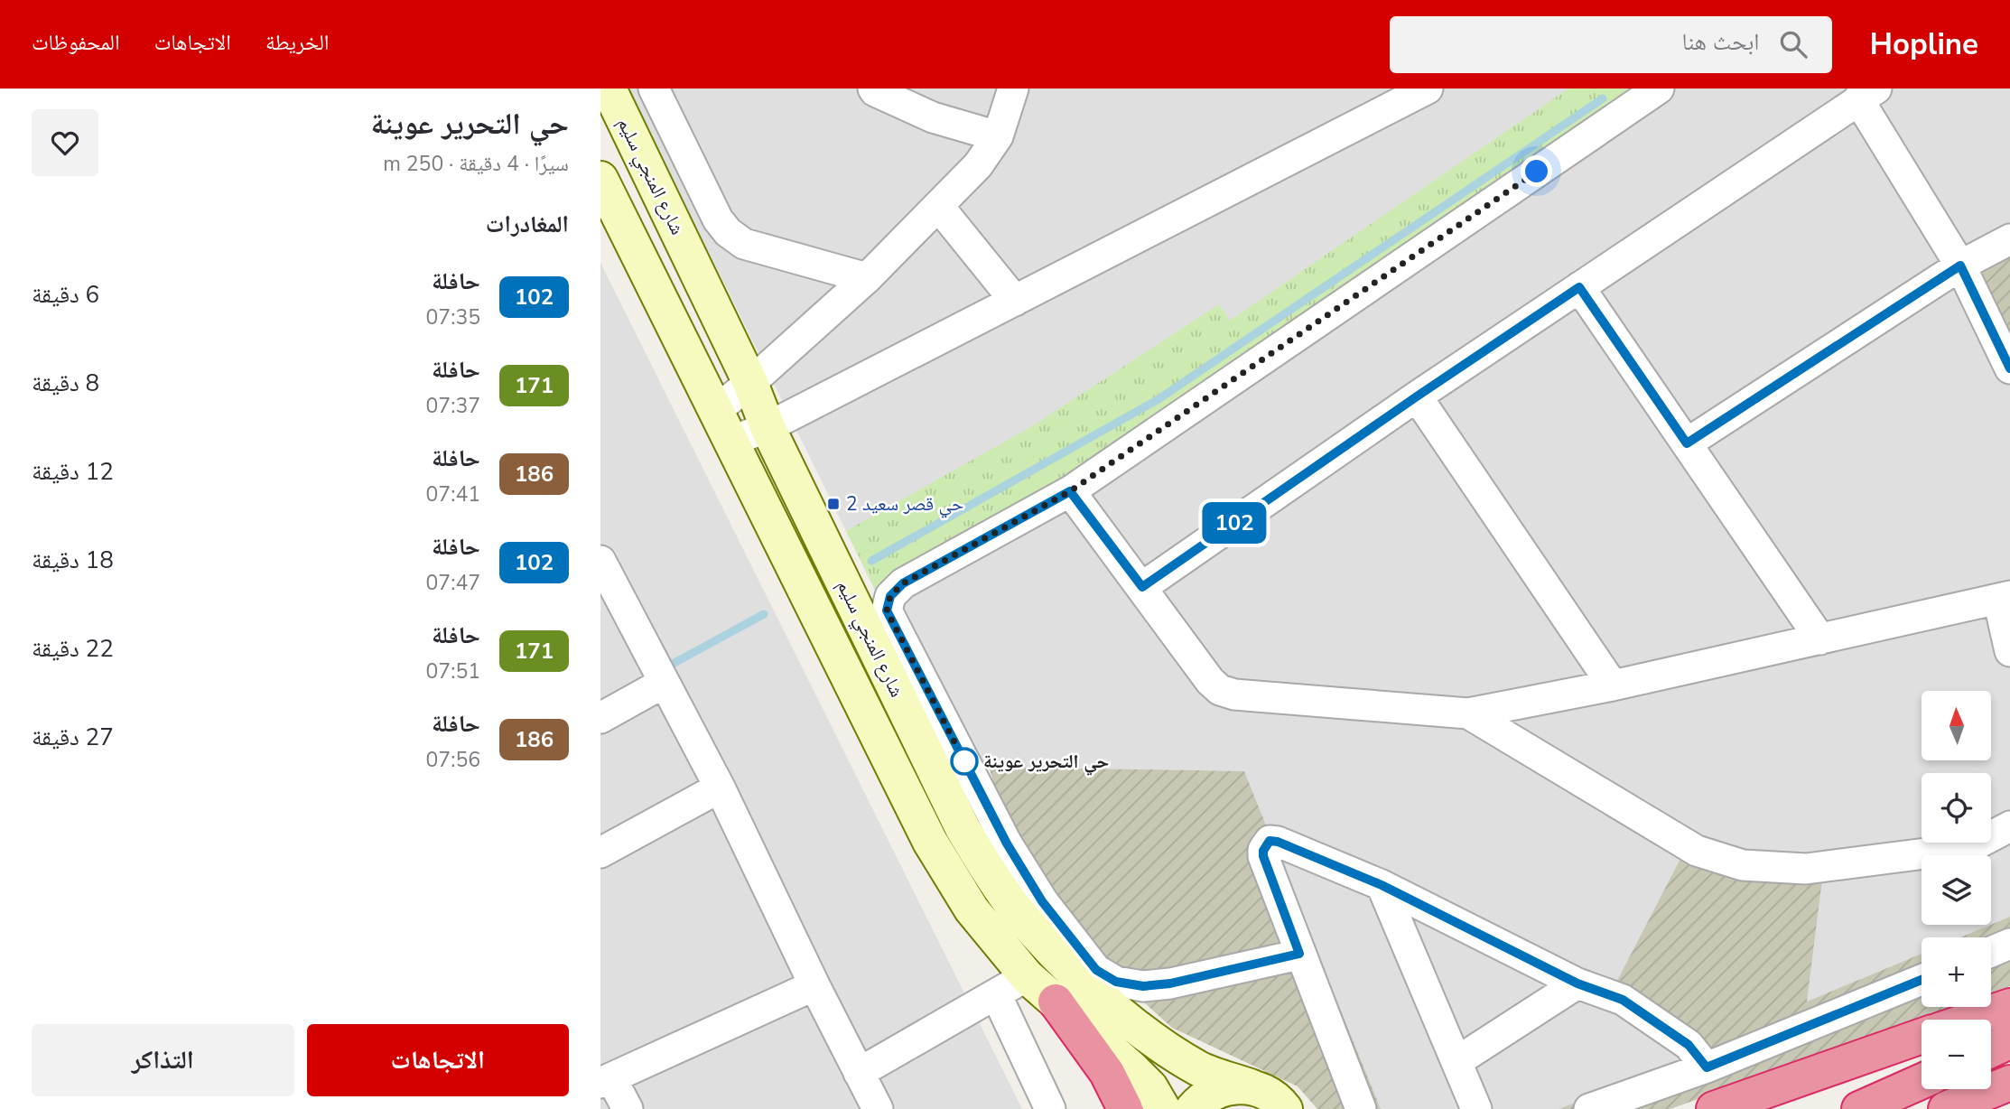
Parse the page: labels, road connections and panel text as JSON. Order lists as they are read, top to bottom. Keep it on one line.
{"streets":{"main road":["شارع المنجي سليم"]},"places":{"transit":["2 حي قصر سعيد"],"other":["حي التحرير عوينة"]},"lines":["bus line 102"],"north":"top","page":{"header":"Hopline","search":"ابحث هنا","nav":["الخريطة","الاتجاهات","المحفوظات"],"on_map":"102","heading":[["حي التحرير عوينة","سيرًا · 4 دقيقة · 250 m"],"المغادرات"],"list":[{"mark":"102","name":"حافلة","note":"07:35","value":"6 دقيقة"},{"mark":"171","name":"حافلة","note":"07:37","value":"8 دقيقة"},{"mark":"186","name":"حافلة","note":"07:41","value":"12 دقيقة"},{"mark":"102","name":"حافلة","note":"07:47","value":"18 دقيقة"},{"mark":"171","name":"حافلة","note":"07:51","value":"22 دقيقة"},{"mark":"186","name":"حافلة","note":"07:56","value":"27 دقيقة"}],"map_buttons":["+","−"],"buttons":["الاتجاهات","التذاكر"]}}
